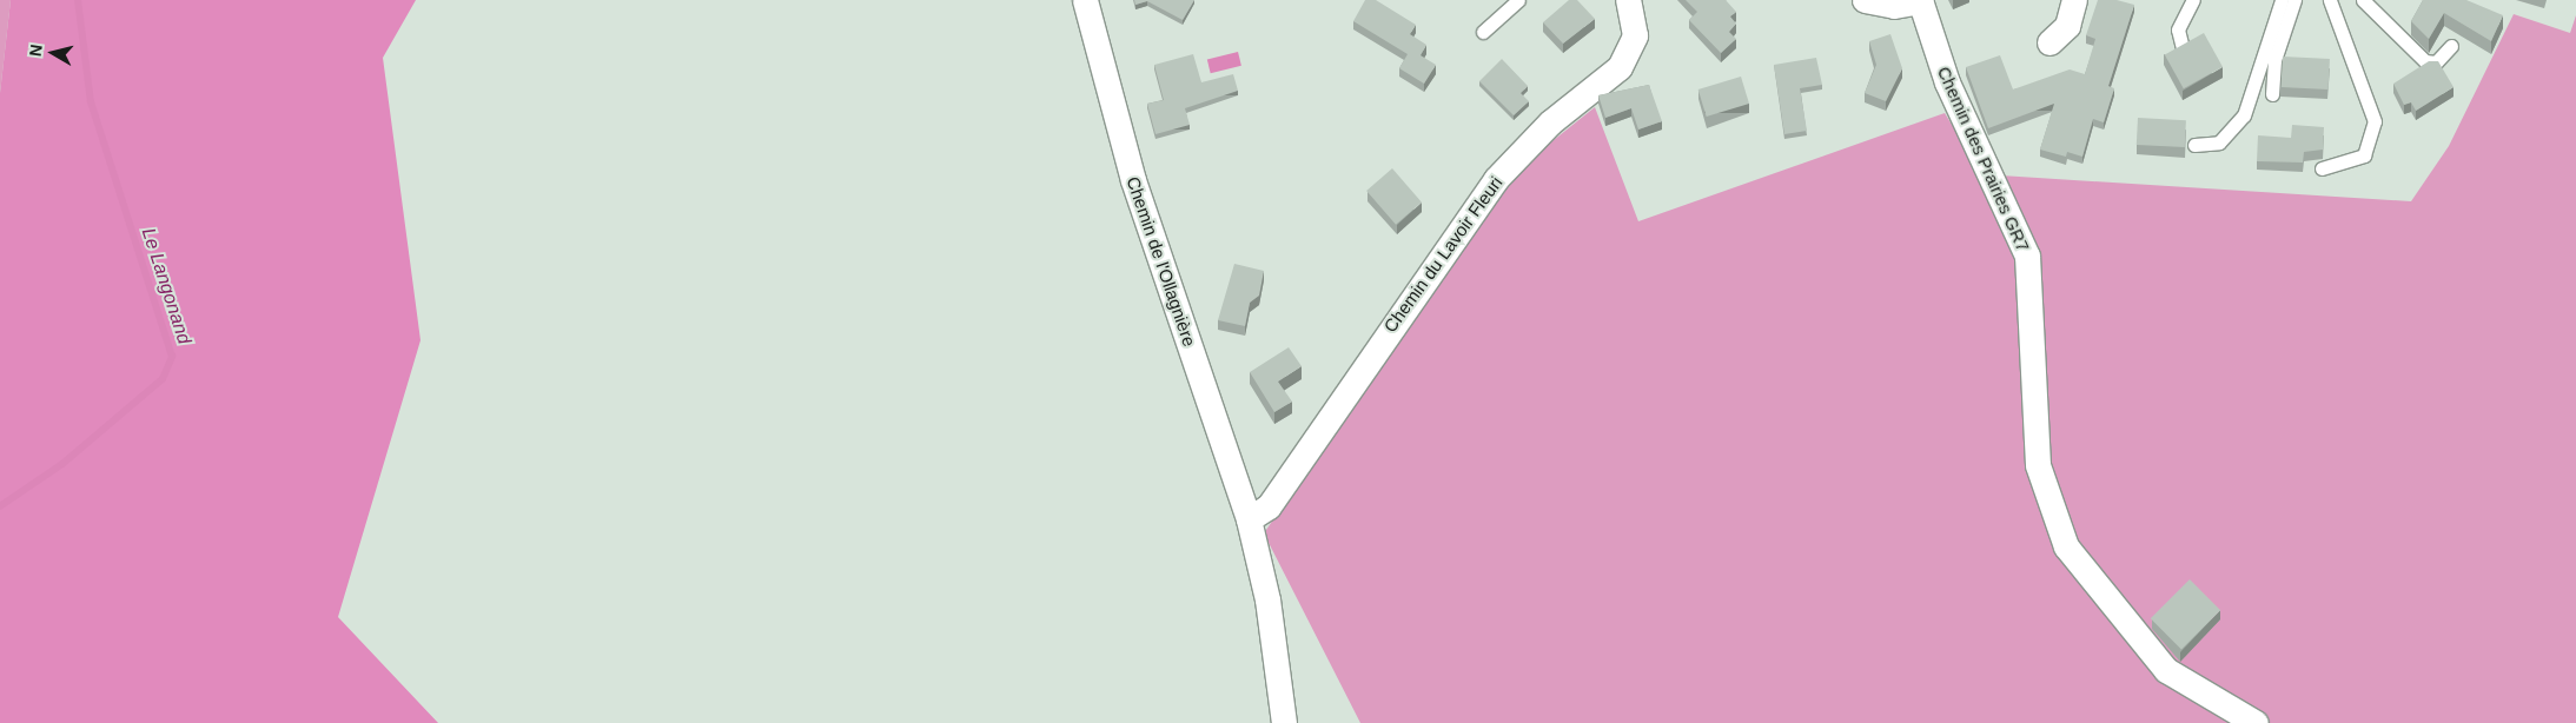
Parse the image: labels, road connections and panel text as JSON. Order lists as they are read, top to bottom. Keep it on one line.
{"streets":{"street":["Chemin des Prairies GR7","Chemin du Lavoir Fleuri","Chemin de l'Ollagnière"]},"crossings":[["Chemin du Lavoir Fleuri","Chemin de l'Ollagnière"]],"water":["Le Langonand"],"north":"left"}
